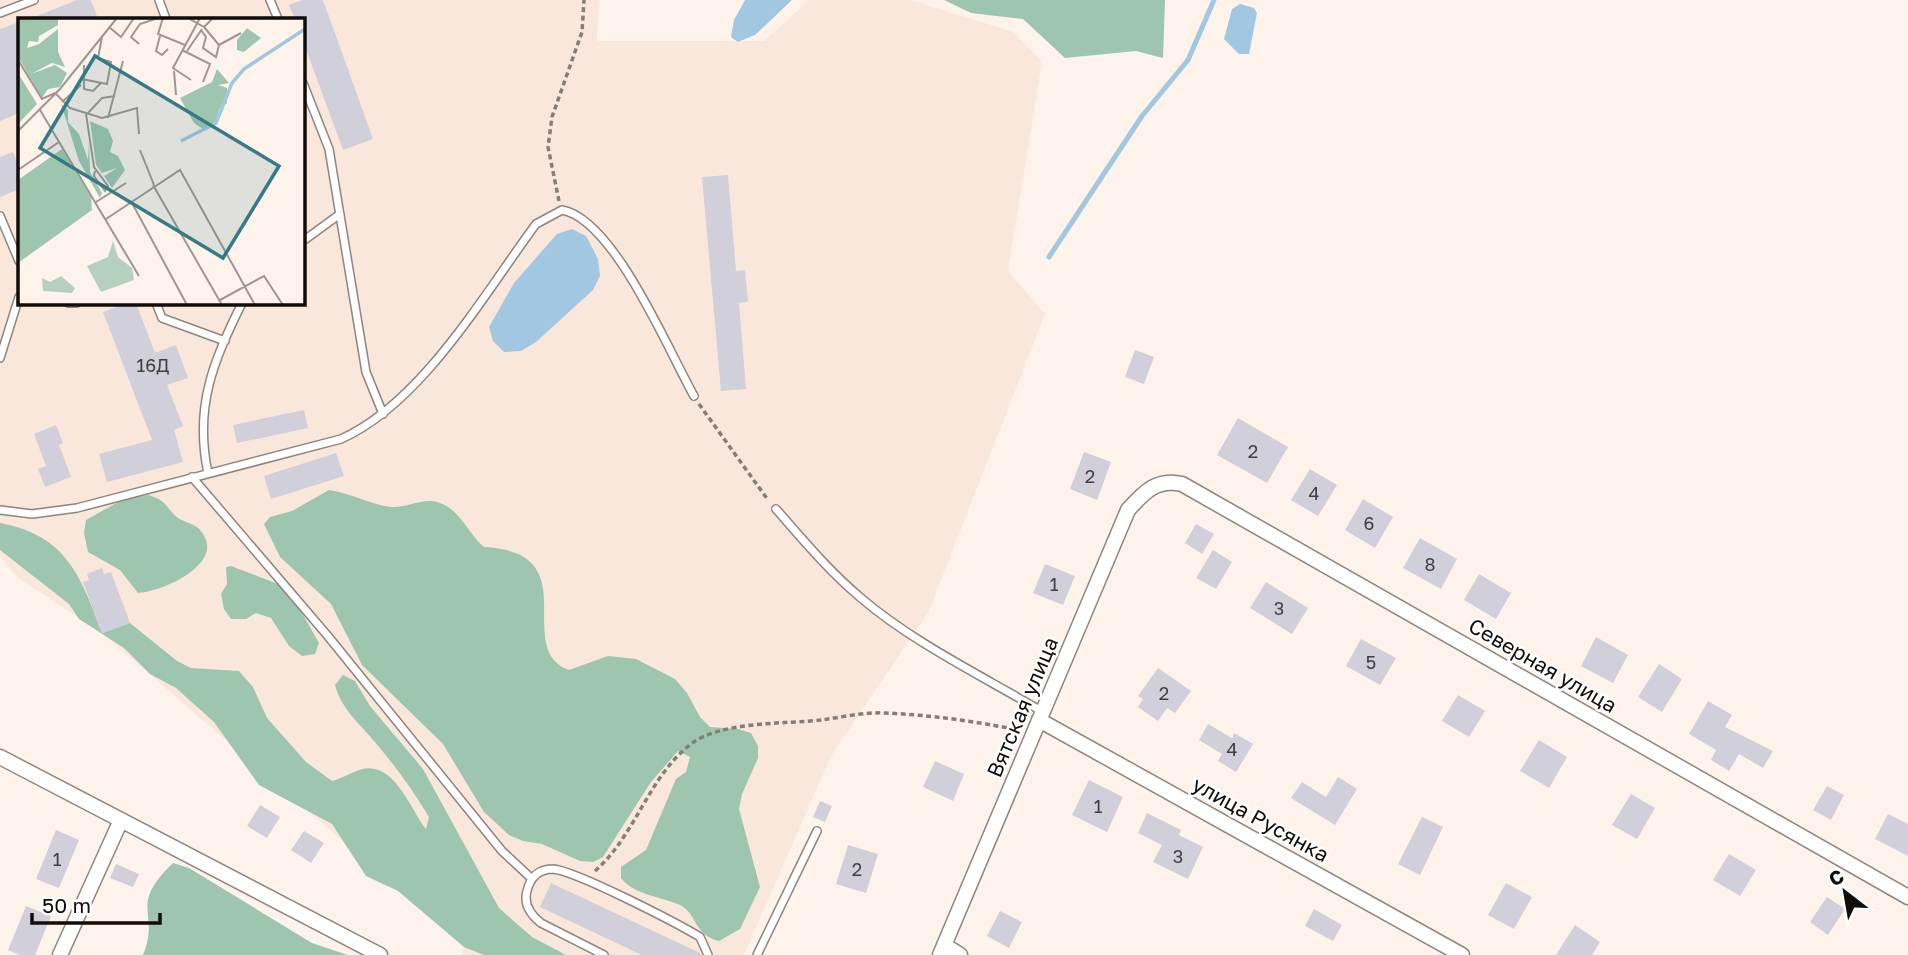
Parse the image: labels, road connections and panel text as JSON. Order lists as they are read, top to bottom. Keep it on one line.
{"streets":{"street":["Северная улица","Вятская улица","улица Русянка"]},"crossings":[["Северная улица","Вятская улица"],["Вятская улица","улица Русянка"]],"house_numbers":["16Д","2","2","4","6","8","1","3","5","2","4","1","3","1","2"],"scale_bar":"50 m","north":"top left"}
